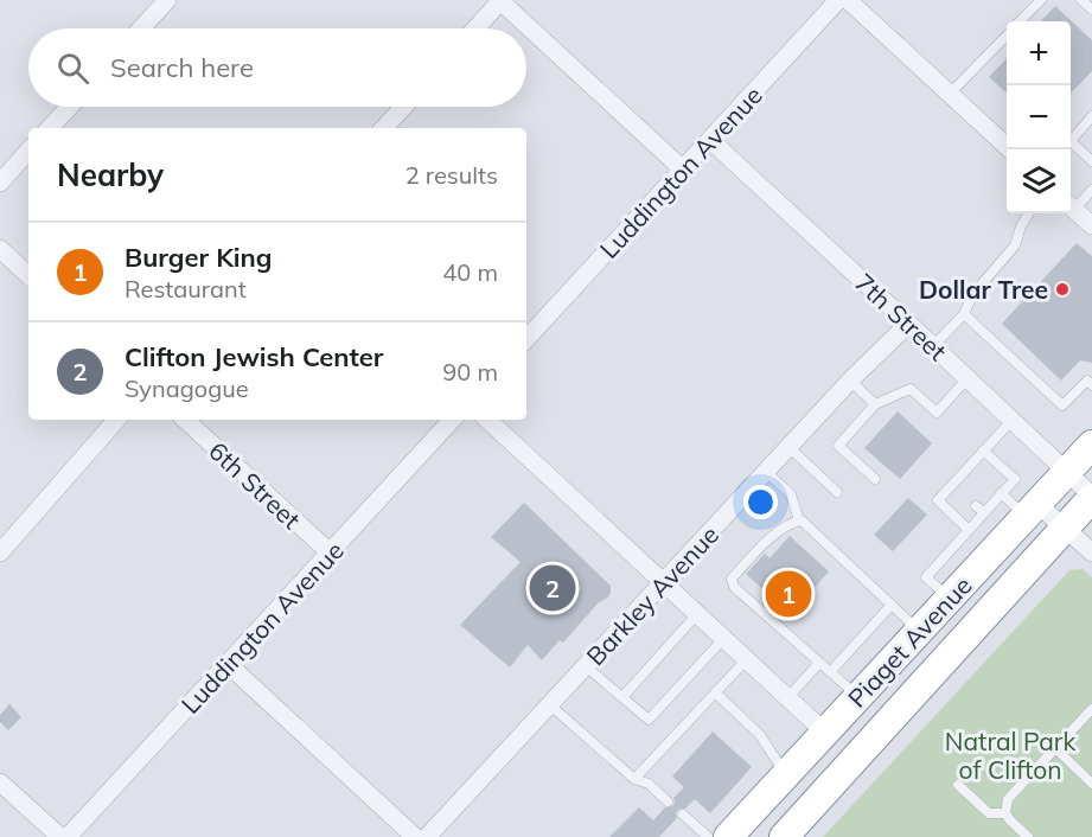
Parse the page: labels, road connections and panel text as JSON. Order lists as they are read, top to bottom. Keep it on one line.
{"streets":{"highway":["Piaget Avenue"],"street":["Luddington Avenue","7th Street","6th Street","Barkley Avenue"]},"crossings":[["Luddington Avenue","7th Street"],["Luddington Avenue","6th Street"],["7th Street","Barkley Avenue"],["7th Street","Piaget Avenue"]],"parks":["Natral Park of Clifton"],"places":["Dollar Tree"],"page":{"map_buttons":["+","−"],"search":"Search here","heading":["Nearby","2 results"],"list":[{"mark":"1","name":"Burger King","note":"Restaurant","value":"40 m"},{"mark":"2","name":"Clifton Jewish Center","note":"Synagogue","value":"90 m"}],"pins":["2","1"]}}
